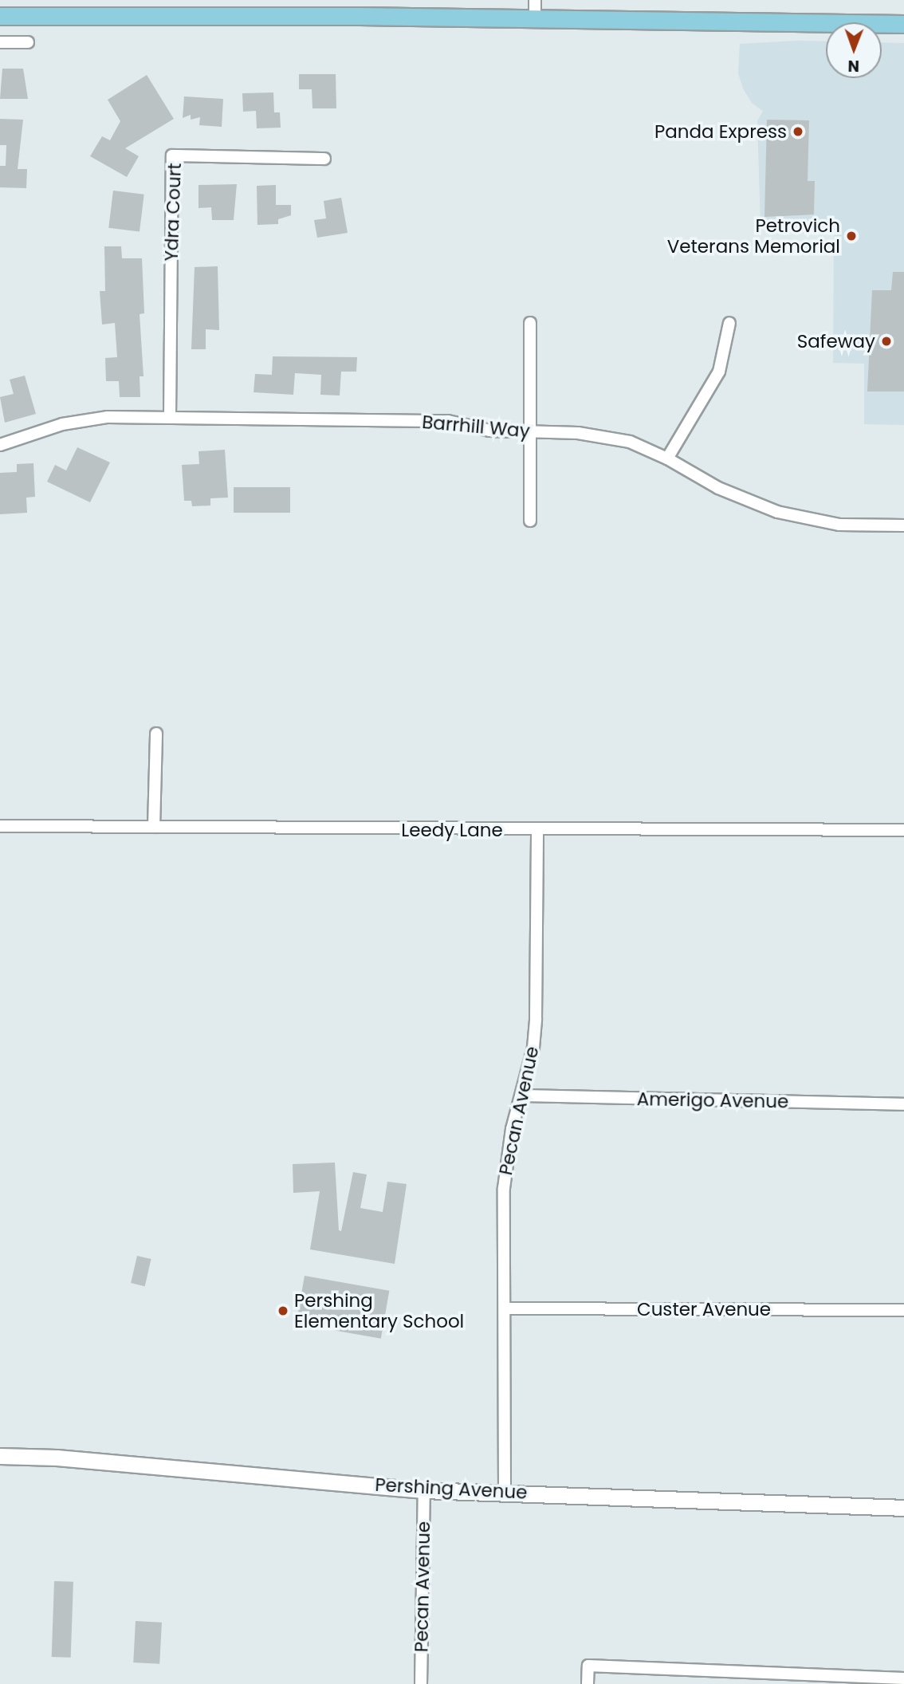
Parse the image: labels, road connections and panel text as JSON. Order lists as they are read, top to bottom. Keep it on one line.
{"streets":{"street":["Ydra Court","Barrhill Way","Leedy Lane","Amerigo Avenue","Pecan Avenue","Custer Avenue","Pershing Avenue"]},"crossings":[["Ydra Court","Barrhill Way"],["Leedy Lane","Pecan Avenue"],["Amerigo Avenue","Pecan Avenue"],["Pecan Avenue","Custer Avenue"],["Pecan Avenue","Pershing Avenue"]],"places":["Panda Express","Petrovich Veterans Memorial","Safeway","Pershing Elementary School"],"north":"bottom"}
